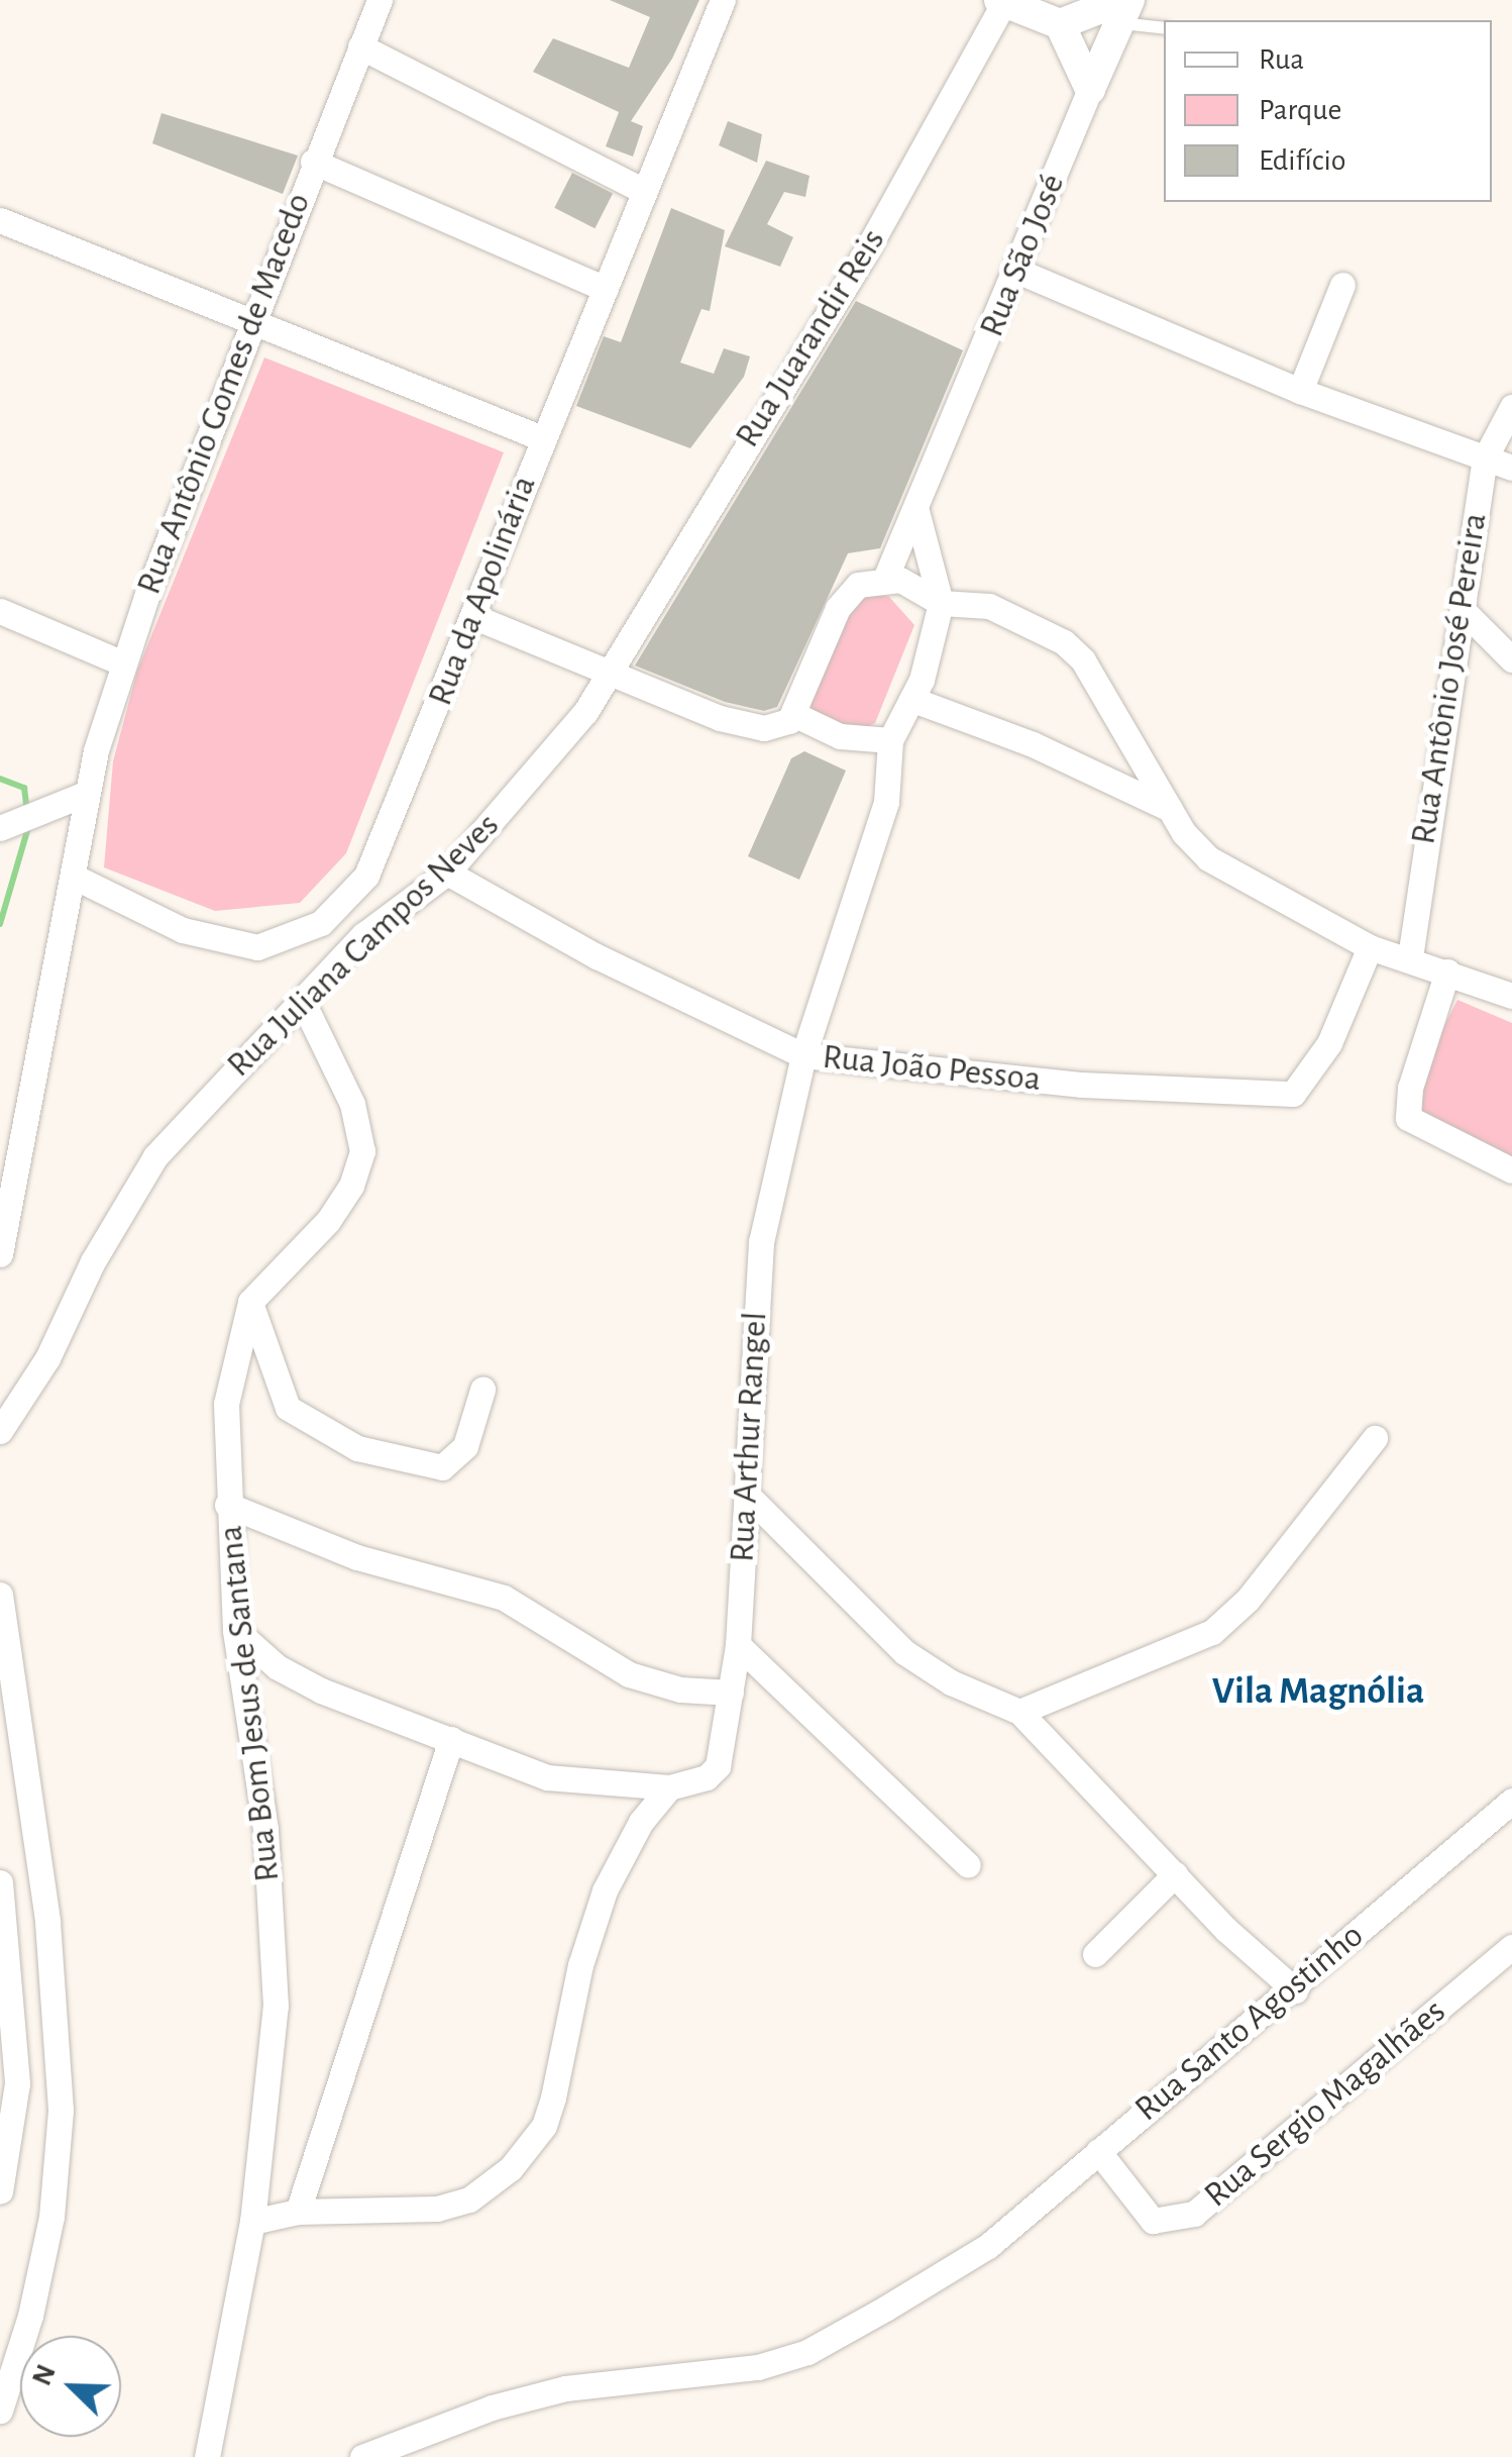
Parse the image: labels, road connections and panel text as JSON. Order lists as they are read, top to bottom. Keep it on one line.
{"streets":{"street":["Rua São José","Rua Juarandir Reis","Rua Antônio Gomes de Macedo","Rua da Apolinária","Rua Antônio José Pereira","Rua Juliana Campos Neves","Rua João Pessoa","Rua Arthur Rangel","Rua Bom Jesus de Santana","Rua Santo Agostinho","Rua Sergio Magalhães"]},"crossings":[["Rua Juarandir Reis","Rua Juliana Campos Neves"],["Rua Antônio Gomes de Macedo","Rua da Apolinária"],["Rua Juliana Campos Neves","Rua João Pessoa"],["Rua João Pessoa","Rua Arthur Rangel"],["Rua Santo Agostinho","Rua Sergio Magalhães"]],"districts":["Vila Magnólia"],"legend":["Rua","Parque","Edifício"],"north":"top left"}
